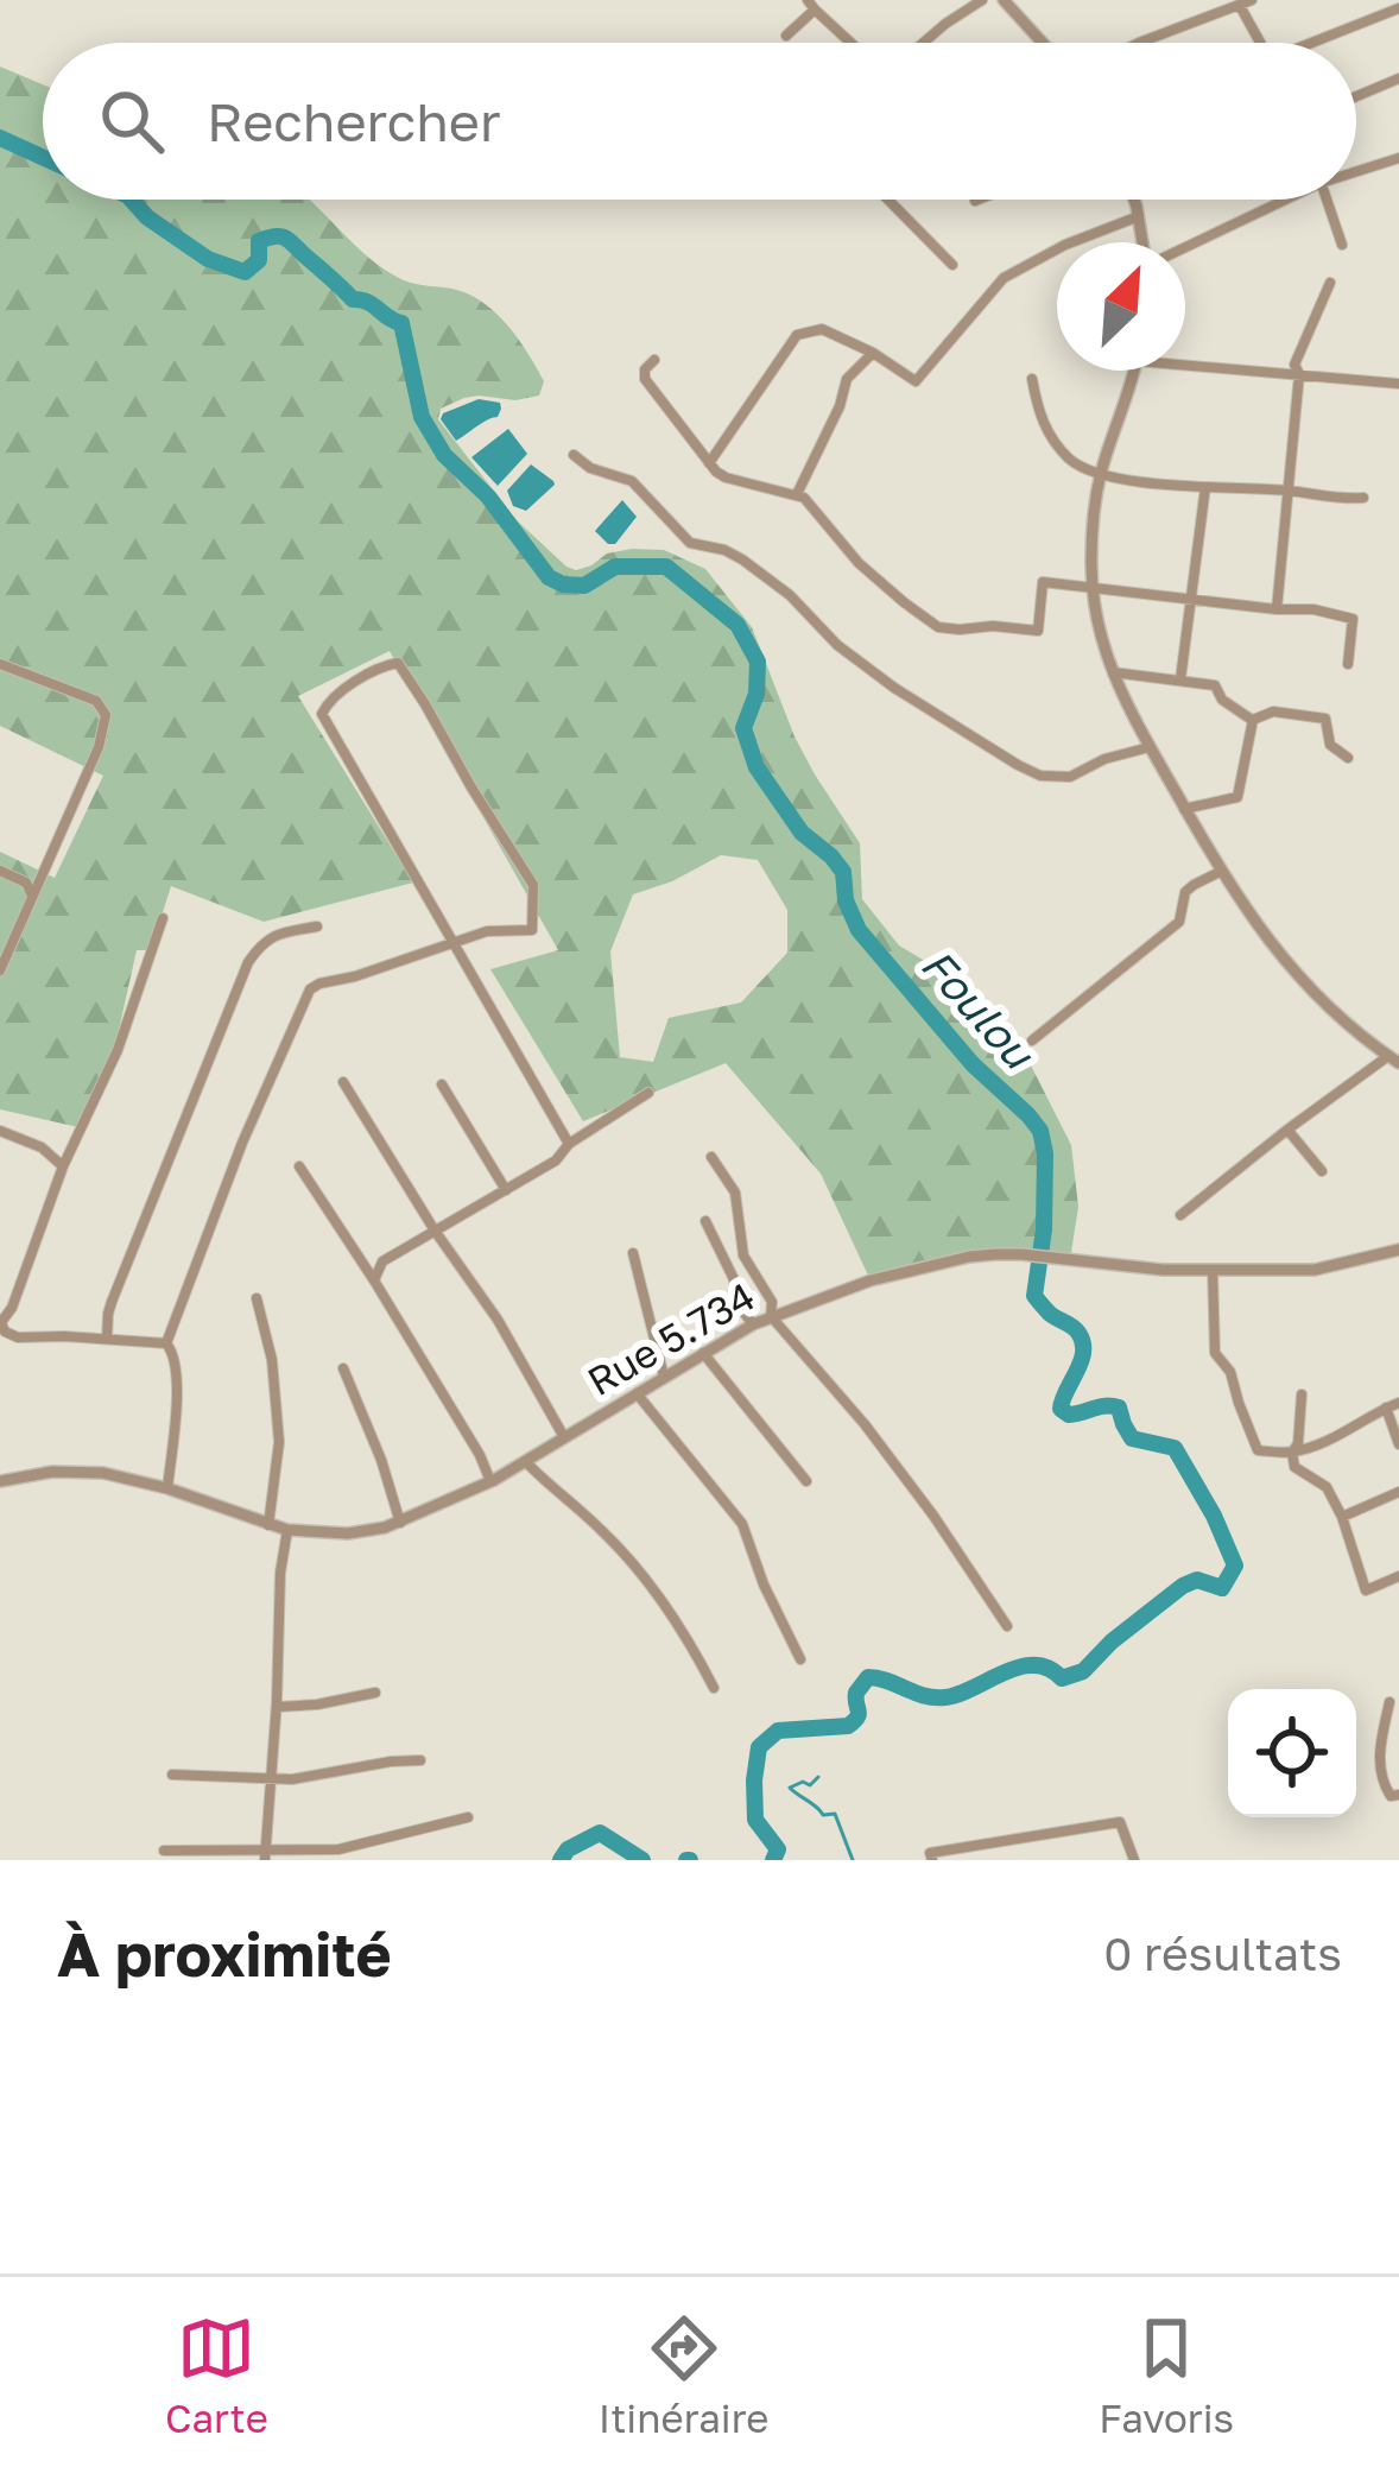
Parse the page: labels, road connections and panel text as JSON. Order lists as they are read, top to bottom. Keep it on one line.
{"streets":{"street":["Rue 5.734"]},"water":["Foulou"],"north":"top right","page":{"search":"Rechercher","heading":["À proximité","0 résultats"],"nav":["Carte","Itinéraire","Favoris"]}}
